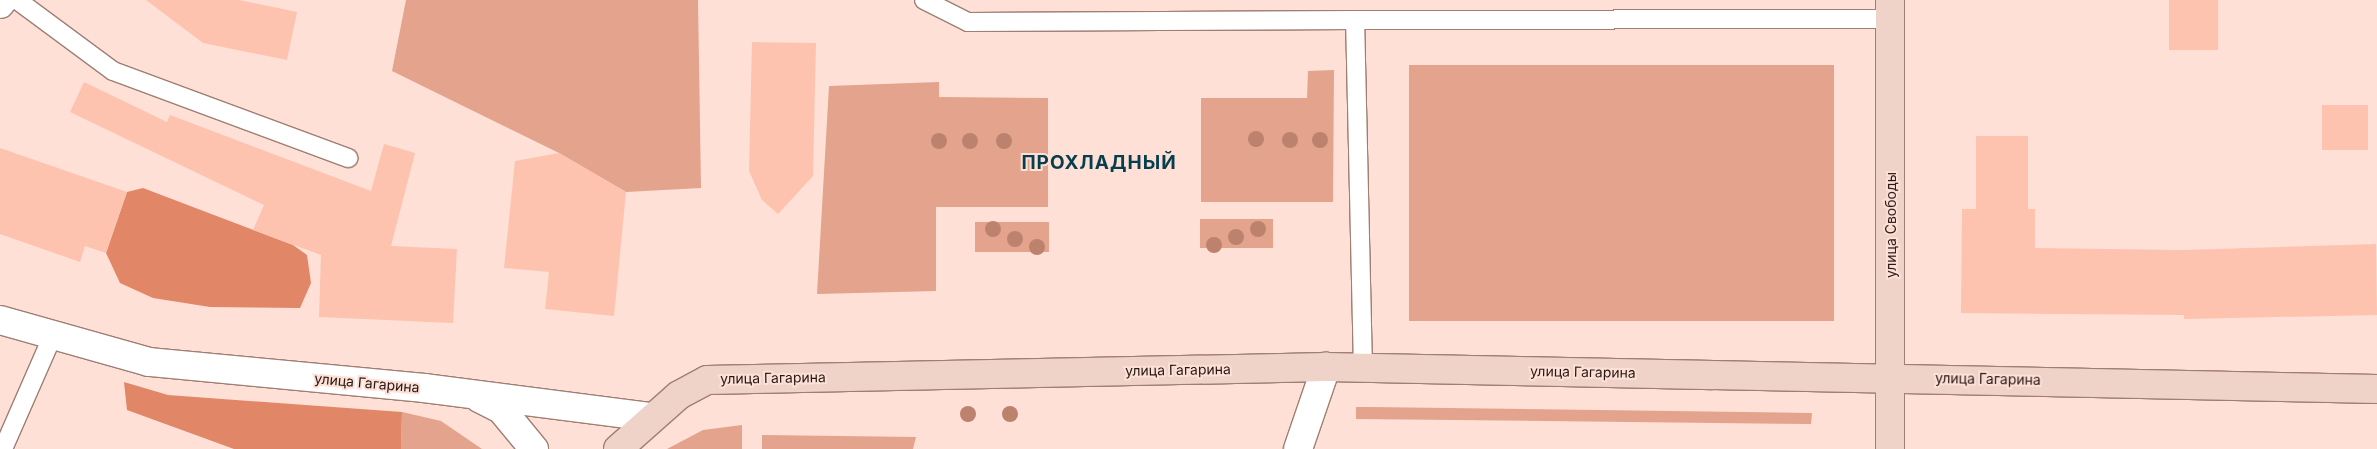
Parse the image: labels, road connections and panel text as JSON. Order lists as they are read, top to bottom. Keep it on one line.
{"streets":{"street":["улица Свободы","улица Гагарина"]},"crossings":[["улица Свободы","улица Гагарина"]],"districts":["ПРОХЛАДНЫЙ"]}
